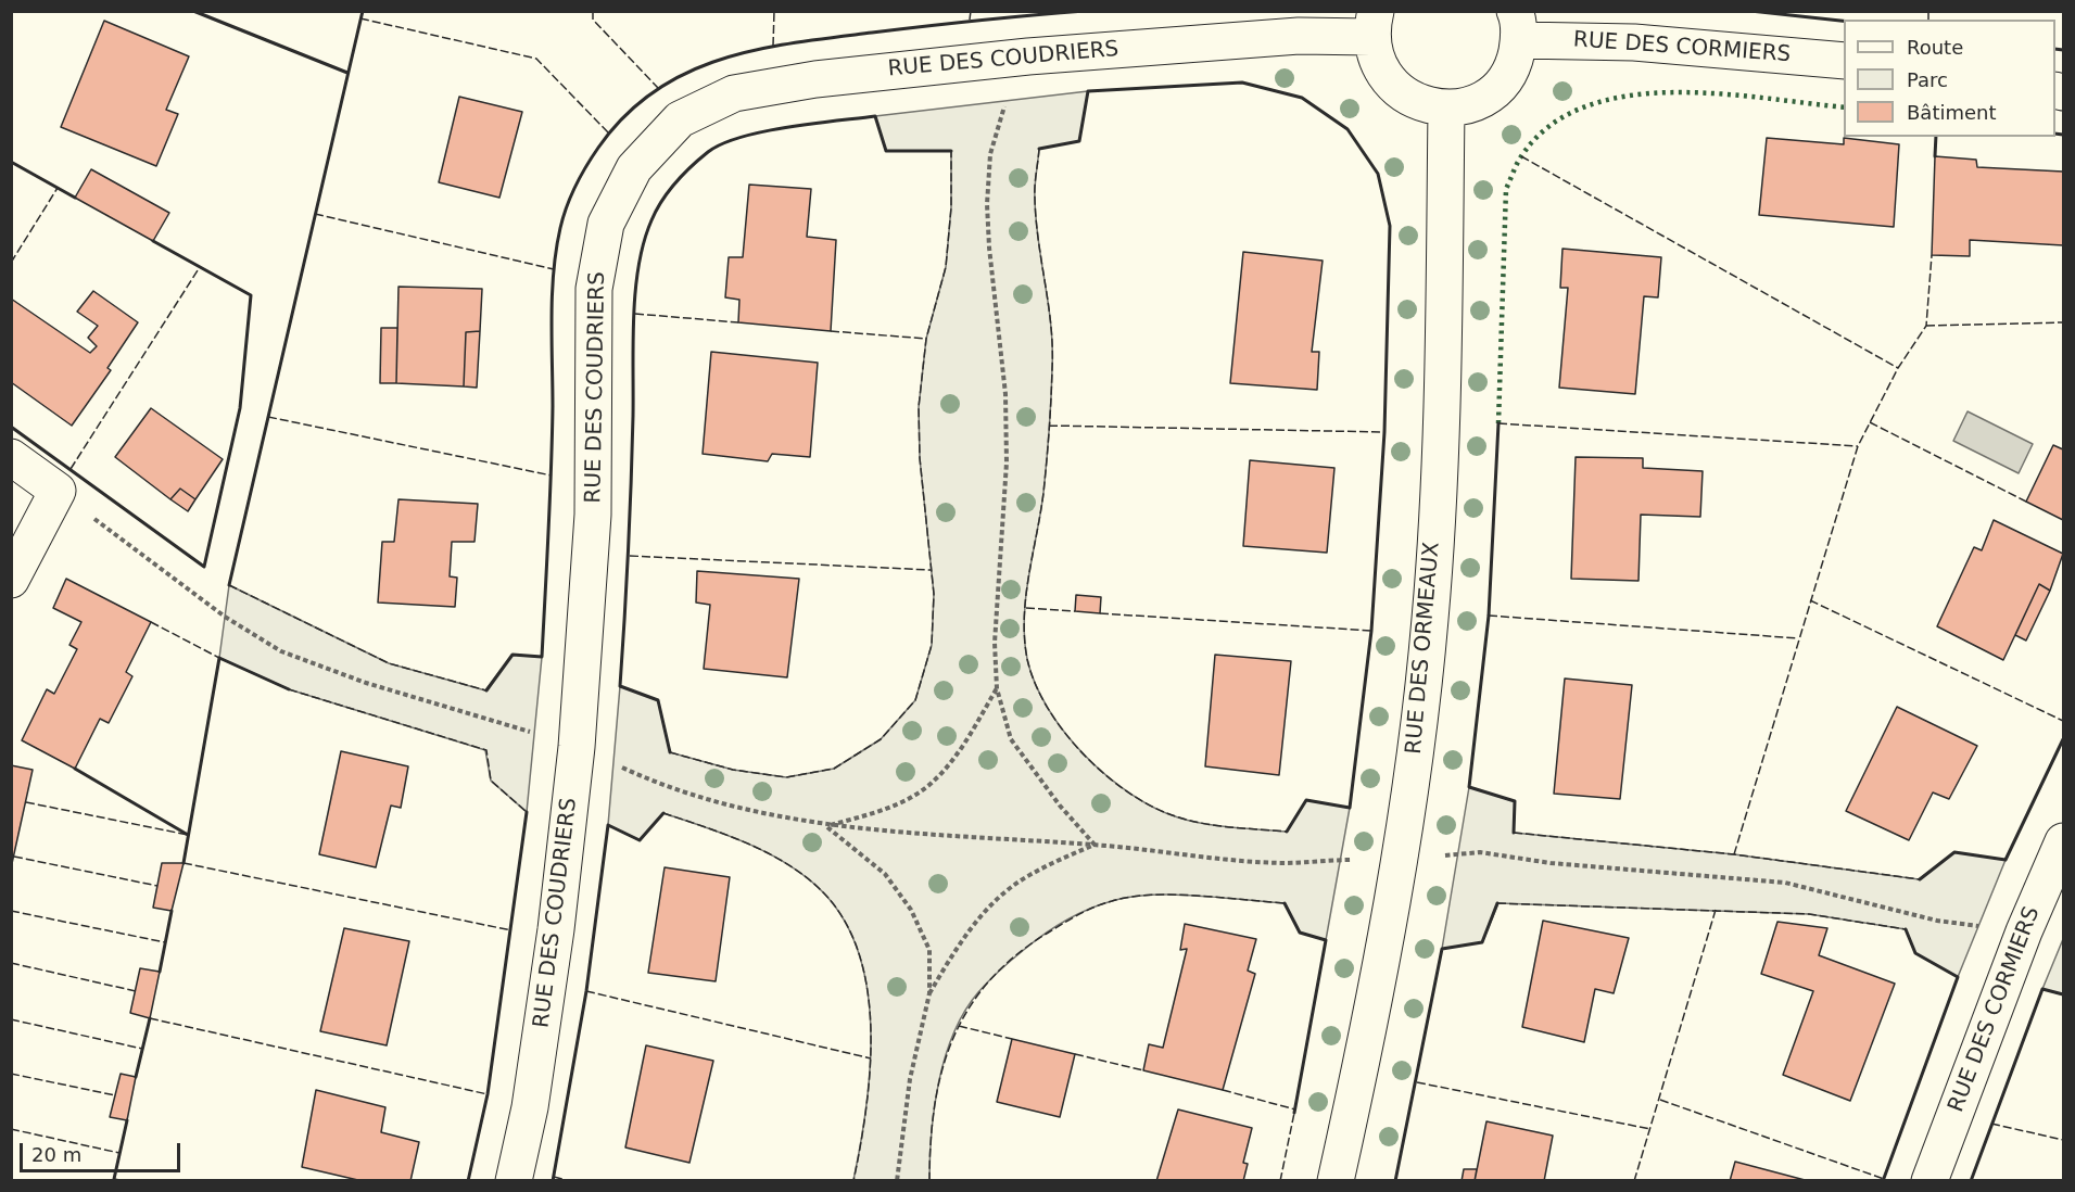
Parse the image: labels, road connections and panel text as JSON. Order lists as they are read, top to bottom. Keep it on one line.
{"streets":{"street":["RUE DES CORMIERS","RUE DES COUDRIERS","RUE DES ORMEAUX"]},"legend":["Route","Parc","Bâtiment"],"scale_bar":"20 m"}
